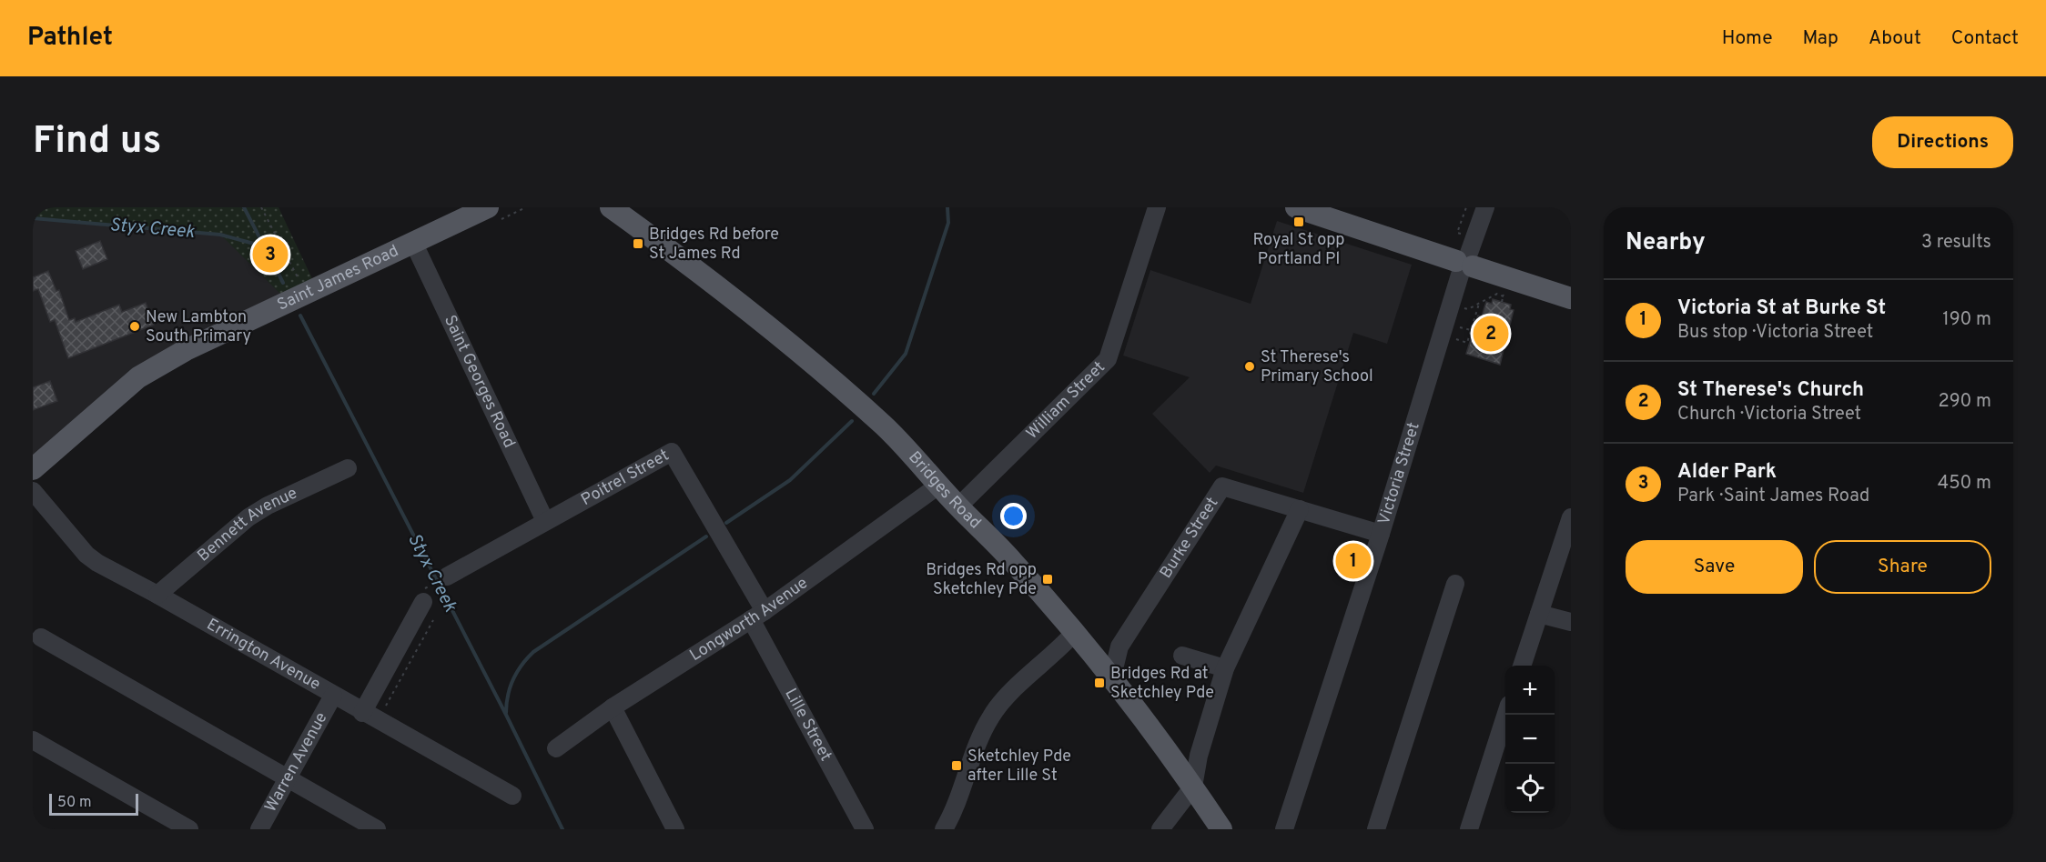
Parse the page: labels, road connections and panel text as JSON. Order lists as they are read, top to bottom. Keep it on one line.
{"streets":{"main road":["Saint James Road","Bridges Road"],"street":["Saint Georges Road","William Street","Victoria Street","Poitrel Street","Bennett Avenue","Burke Street","Longworth Avenue","Errington Avenue","Lille Street","Warren Avenue"]},"crossings":[["Saint James Road","Saint Georges Road"],["Saint Georges Road","Poitrel Street"],["William Street","Bridges Road"],["Victoria Street","Burke Street"],["Poitrel Street","Longworth Avenue"],["Poitrel Street","Lille Street"],["Bridges Road","Burke Street"],["Bridges Road","Longworth Avenue"],["Bennett Avenue","Errington Avenue"],["Longworth Avenue","Lille Street"],["Errington Avenue","Warren Avenue"]],"water":["Styx Creek"],"places":{"transit":["Royal St opp Portland Pl","Bridges Rd before St James Rd","Bridges Rd opp Sketchley Pde","Bridges Rd at Sketchley Pde","Sketchley Pde after Lille St"],"other":["New Lambton South Primary","St Therese's Primary School"]},"scale_bar":"50 m","page":{"header":"Pathlet","nav":["Home","Map","About","Contact"],"buttons":["Directions",["Save","Share"]],"title":"Find us","heading":["Nearby","3 results"],"pins":["3","2","1"],"list":[{"mark":"1","name":"Victoria St at Burke St","note":"Bus stop · Victoria Street","value":"190 m"},{"mark":"2","name":"St Therese's Church","note":"Church · Victoria Street","value":"290 m"},{"mark":"3","name":"Alder Park","note":"Park · Saint James Road","value":"450 m"}],"map_buttons":["+","−"],"scale":"50 m"}}
